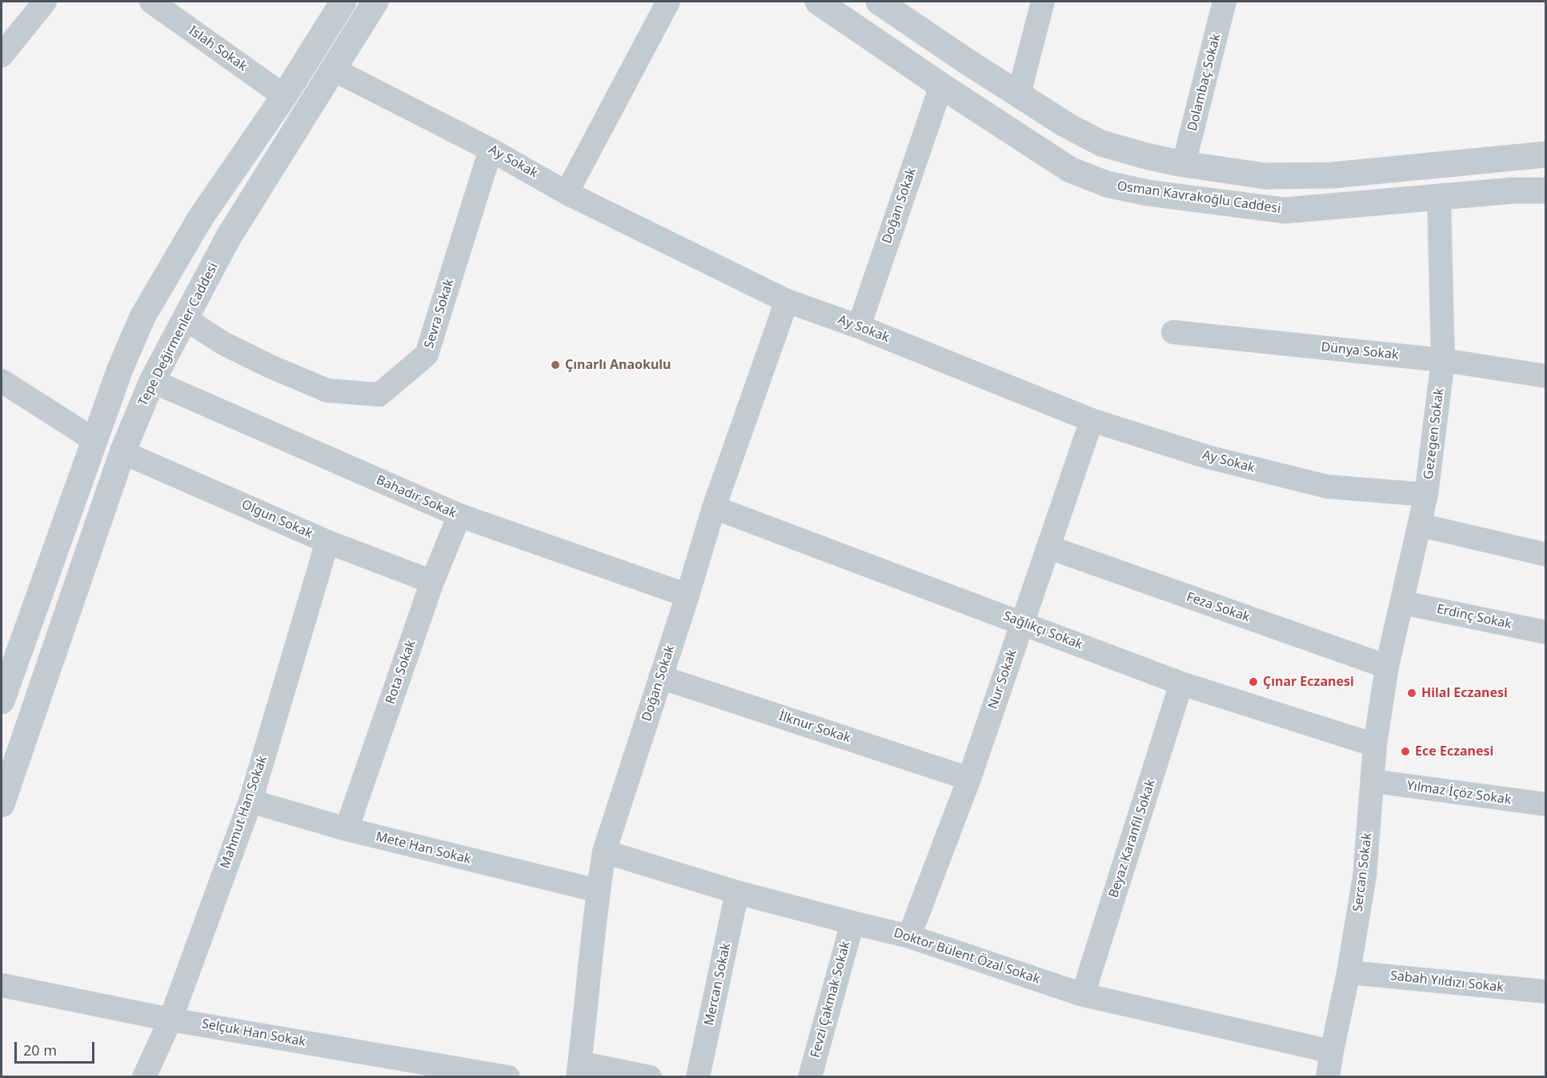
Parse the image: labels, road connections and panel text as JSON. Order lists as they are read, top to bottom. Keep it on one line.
{"streets":{"street":["Islah Sokak","Dolambaç Sokak","Ay Sokak","Osman Kavrakoğlu Caddesi","Doğan Sokak","Sevra Sokak","Tepe Değirmenler Caddesi","Dünya Sokak","Gezegen Sokak","Bahadır Sokak","Olgun Sokak","Feza Sokak","Erdinç Sokak","Sağlıkçı Sokak","Rota Sokak","Nur Sokak","İlknur Sokak","Yılmaz İçöz Sokak","Mahmut Han Sokak","Beyaz Karanfil Sokak","Mete Han Sokak","Sercan Sokak","Doktor Bülent Özal Sokak","Sabah Yıldızı Sokak","Mercan Sokak","Fevzi Çakmak Sokak","Selçuk Han Sokak"]},"crossings":[["Ay Sokak","Doğan Sokak"],["Ay Sokak","Sevra Sokak"],["Ay Sokak","Tepe Değirmenler Caddesi"],["Ay Sokak","Gezegen Sokak"],["Ay Sokak","Nur Sokak"],["Osman Kavrakoğlu Caddesi","Doğan Sokak"],["Osman Kavrakoğlu Caddesi","Gezegen Sokak"],["Doğan Sokak","Bahadır Sokak"],["Doğan Sokak","Sağlıkçı Sokak"],["Doğan Sokak","İlknur Sokak"],["Doğan Sokak","Mete Han Sokak"],["Doğan Sokak","Doktor Bülent Özal Sokak"],["Sevra Sokak","Tepe Değirmenler Caddesi"],["Tepe Değirmenler Caddesi","Bahadır Sokak"],["Tepe Değirmenler Caddesi","Olgun Sokak"],["Dünya Sokak","Gezegen Sokak"],["Gezegen Sokak","Feza Sokak"],["Gezegen Sokak","Erdinç Sokak"],["Gezegen Sokak","Sercan Sokak"],["Bahadır Sokak","Rota Sokak"],["Olgun Sokak","Rota Sokak"],["Olgun Sokak","Mahmut Han Sokak"],["Feza Sokak","Nur Sokak"],["Feza Sokak","Sercan Sokak"],["Sağlıkçı Sokak","Nur Sokak"],["Sağlıkçı Sokak","Beyaz Karanfil Sokak"],["Sağlıkçı Sokak","Sercan Sokak"],["Rota Sokak","Mete Han Sokak"],["Nur Sokak","İlknur Sokak"],["Nur Sokak","Doktor Bülent Özal Sokak"],["Yılmaz İçöz Sokak","Sercan Sokak"],["Mahmut Han Sokak","Mete Han Sokak"],["Mahmut Han Sokak","Selçuk Han Sokak"],["Beyaz Karanfil Sokak","Doktor Bülent Özal Sokak"],["Sercan Sokak","Doktor Bülent Özal Sokak"],["Sercan Sokak","Sabah Yıldızı Sokak"],["Doktor Bülent Özal Sokak","Mercan Sokak"],["Doktor Bülent Özal Sokak","Fevzi Çakmak Sokak"]],"places":["Çınarlı Anaokulu","Çınar Eczanesi","Hilal Eczanesi","Ece Eczanesi"],"scale_bar":"20 m"}
